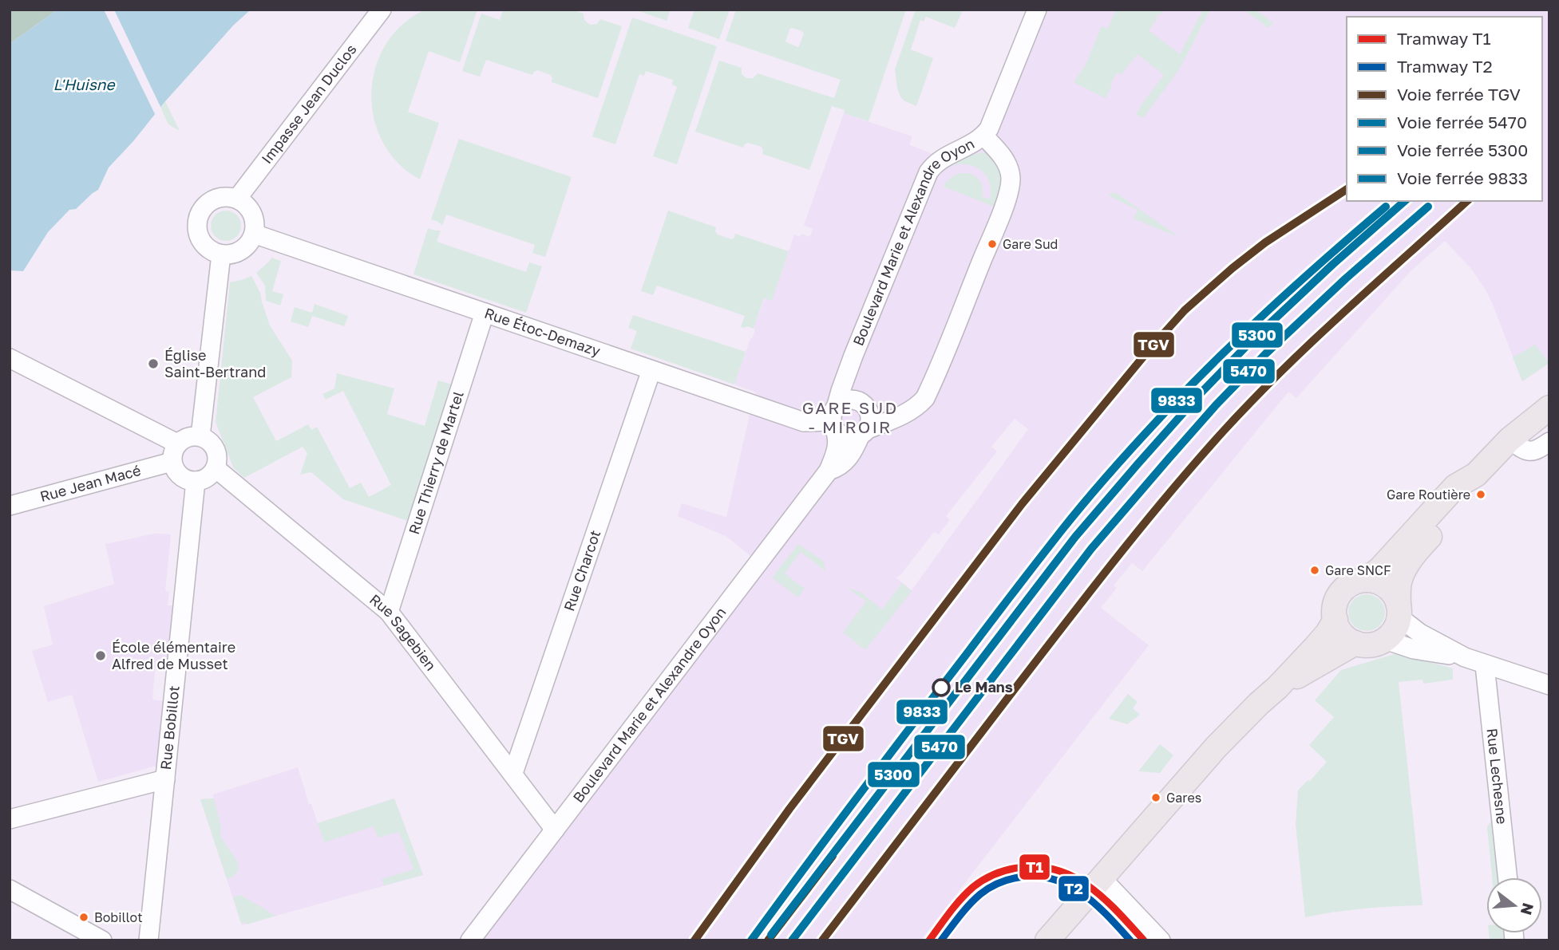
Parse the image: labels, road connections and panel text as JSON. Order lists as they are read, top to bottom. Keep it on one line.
{"streets":{"street":["Impasse Jean Duclos","Boulevard Marie et Alexandre Oyon","Rue Étoc-Demazy","Rue Thierry de Martel","Rue Jean Macé","Rue Charcot","Rue Sagebien","Rue Bobillot","Rue Lechesne"]},"crossings":[["Impasse Jean Duclos","Rue Étoc-Demazy"],["Boulevard Marie et Alexandre Oyon","Rue Étoc-Demazy"],["Boulevard Marie et Alexandre Oyon","Rue Sagebien"],["Rue Étoc-Demazy","Rue Thierry de Martel"],["Rue Étoc-Demazy","Rue Charcot"],["Rue Thierry de Martel","Rue Sagebien"],["Rue Jean Macé","Rue Sagebien"],["Rue Jean Macé","Rue Bobillot"],["Rue Charcot","Rue Sagebien"],["Rue Sagebien","Rue Bobillot"]],"districts":["GARE SUD - MIROIR"],"water":["L'Huisne"],"places":["Gare Sud","Église Saint-Bertrand","Gare Routière","Gare SNCF","École élémentaire Alfred de Musset","Le Mans","Gares","Bobillot"],"lines":["rail line TGV","rail line 5300","rail line 5470","rail line 9833","tram line T1","tram line T2"],"legend":["Tramway T1","Tramway T2","Voie ferrée TGV","Voie ferrée 5470","Voie ferrée 5300","Voie ferrée 9833"],"north":"right"}
